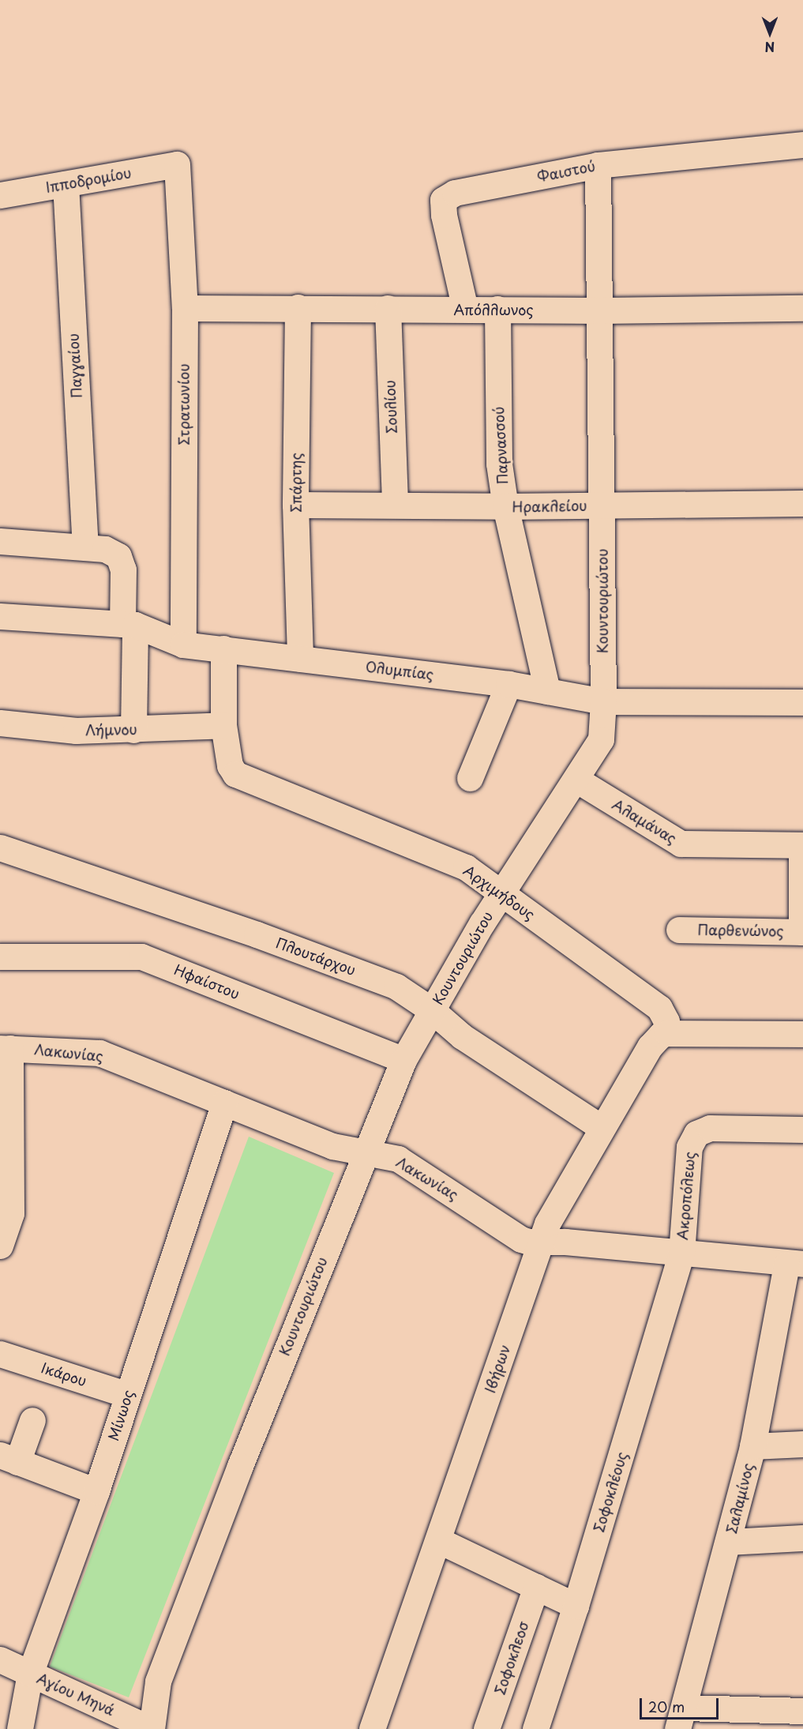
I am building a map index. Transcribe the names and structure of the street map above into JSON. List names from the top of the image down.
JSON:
{
  "streets": {
    "street": [
      "Φαιστού",
      "Ιπποδρομίου",
      "Απόλλωνος",
      "Παγγαίου",
      "Στρατωνίου",
      "Σουλίου",
      "Παρνασσού",
      "Σπάρτης",
      "Ηρακλείου",
      "Κουντουριώτου",
      "Ολυμπίας",
      "Λήμνου",
      "Αλαμάνας",
      "Αρχιμήδους",
      "Παρθενώνος",
      "Πλουτάρχου",
      "Ηφαίστου",
      "Λακωνίας",
      "Ακροπόλεως",
      "Ιβήρων",
      "Ικάρου",
      "Μίνωος",
      "Σοφοκλέους",
      "Σαλαμίνος",
      "Σοφοκλεοσ",
      "Αγίου Μηνά"
    ]
  },
  "crossings": [
    ["Φαιστού", "Απόλλωνος"],
    ["Φαιστού", "Κουντουριώτου"],
    ["Ιπποδρομίου", "Παγγαίου"],
    ["Ιπποδρομίου", "Στρατωνίου"],
    ["Απόλλωνος", "Στρατωνίου"],
    ["Απόλλωνος", "Σουλίου"],
    ["Απόλλωνος", "Παρνασσού"],
    ["Απόλλωνος", "Σπάρτης"],
    ["Απόλλωνος", "Κουντουριώτου"],
    ["Στρατωνίου", "Ολυμπίας"],
    ["Σουλίου", "Ηρακλείου"],
    ["Παρνασσού", "Ηρακλείου"],
    ["Παρνασσού", "Ολυμπίας"],
    ["Σπάρτης", "Ηρακλείου"],
    ["Σπάρτης", "Ολυμπίας"],
    ["Ηρακλείου", "Κουντουριώτου"],
    ["Κουντουριώτου", "Ολυμπίας"],
    ["Κουντουριώτου", "Αλαμάνας"],
    ["Κουντουριώτου", "Αρχιμήδους"],
    ["Κουντουριώτου", "Πλουτάρχου"],
    ["Κουντουριώτου", "Ηφαίστου"],
    ["Κουντουριώτου", "Λακωνίας"],
    ["Κουντουριώτου", "Αγίου Μηνά"],
    ["Ολυμπίας", "Αρχιμήδους"],
    ["Λήμνου", "Αρχιμήδους"],
    ["Αρχιμήδους", "Ιβήρων"],
    ["Πλουτάρχου", "Ιβήρων"],
    ["Λακωνίας", "Ακροπόλεως"],
    ["Λακωνίας", "Ιβήρων"],
    ["Λακωνίας", "Μίνωος"],
    ["Λακωνίας", "Σοφοκλέους"],
    ["Λακωνίας", "Σαλαμίνος"],
    ["Ακροπόλεως", "Σοφοκλέους"],
    ["Ικάρου", "Μίνωος"],
    ["Μίνωος", "Αγίου Μηνά"]
  ],
  "scale_bar": "20 m",
  "north": "bottom"
}
